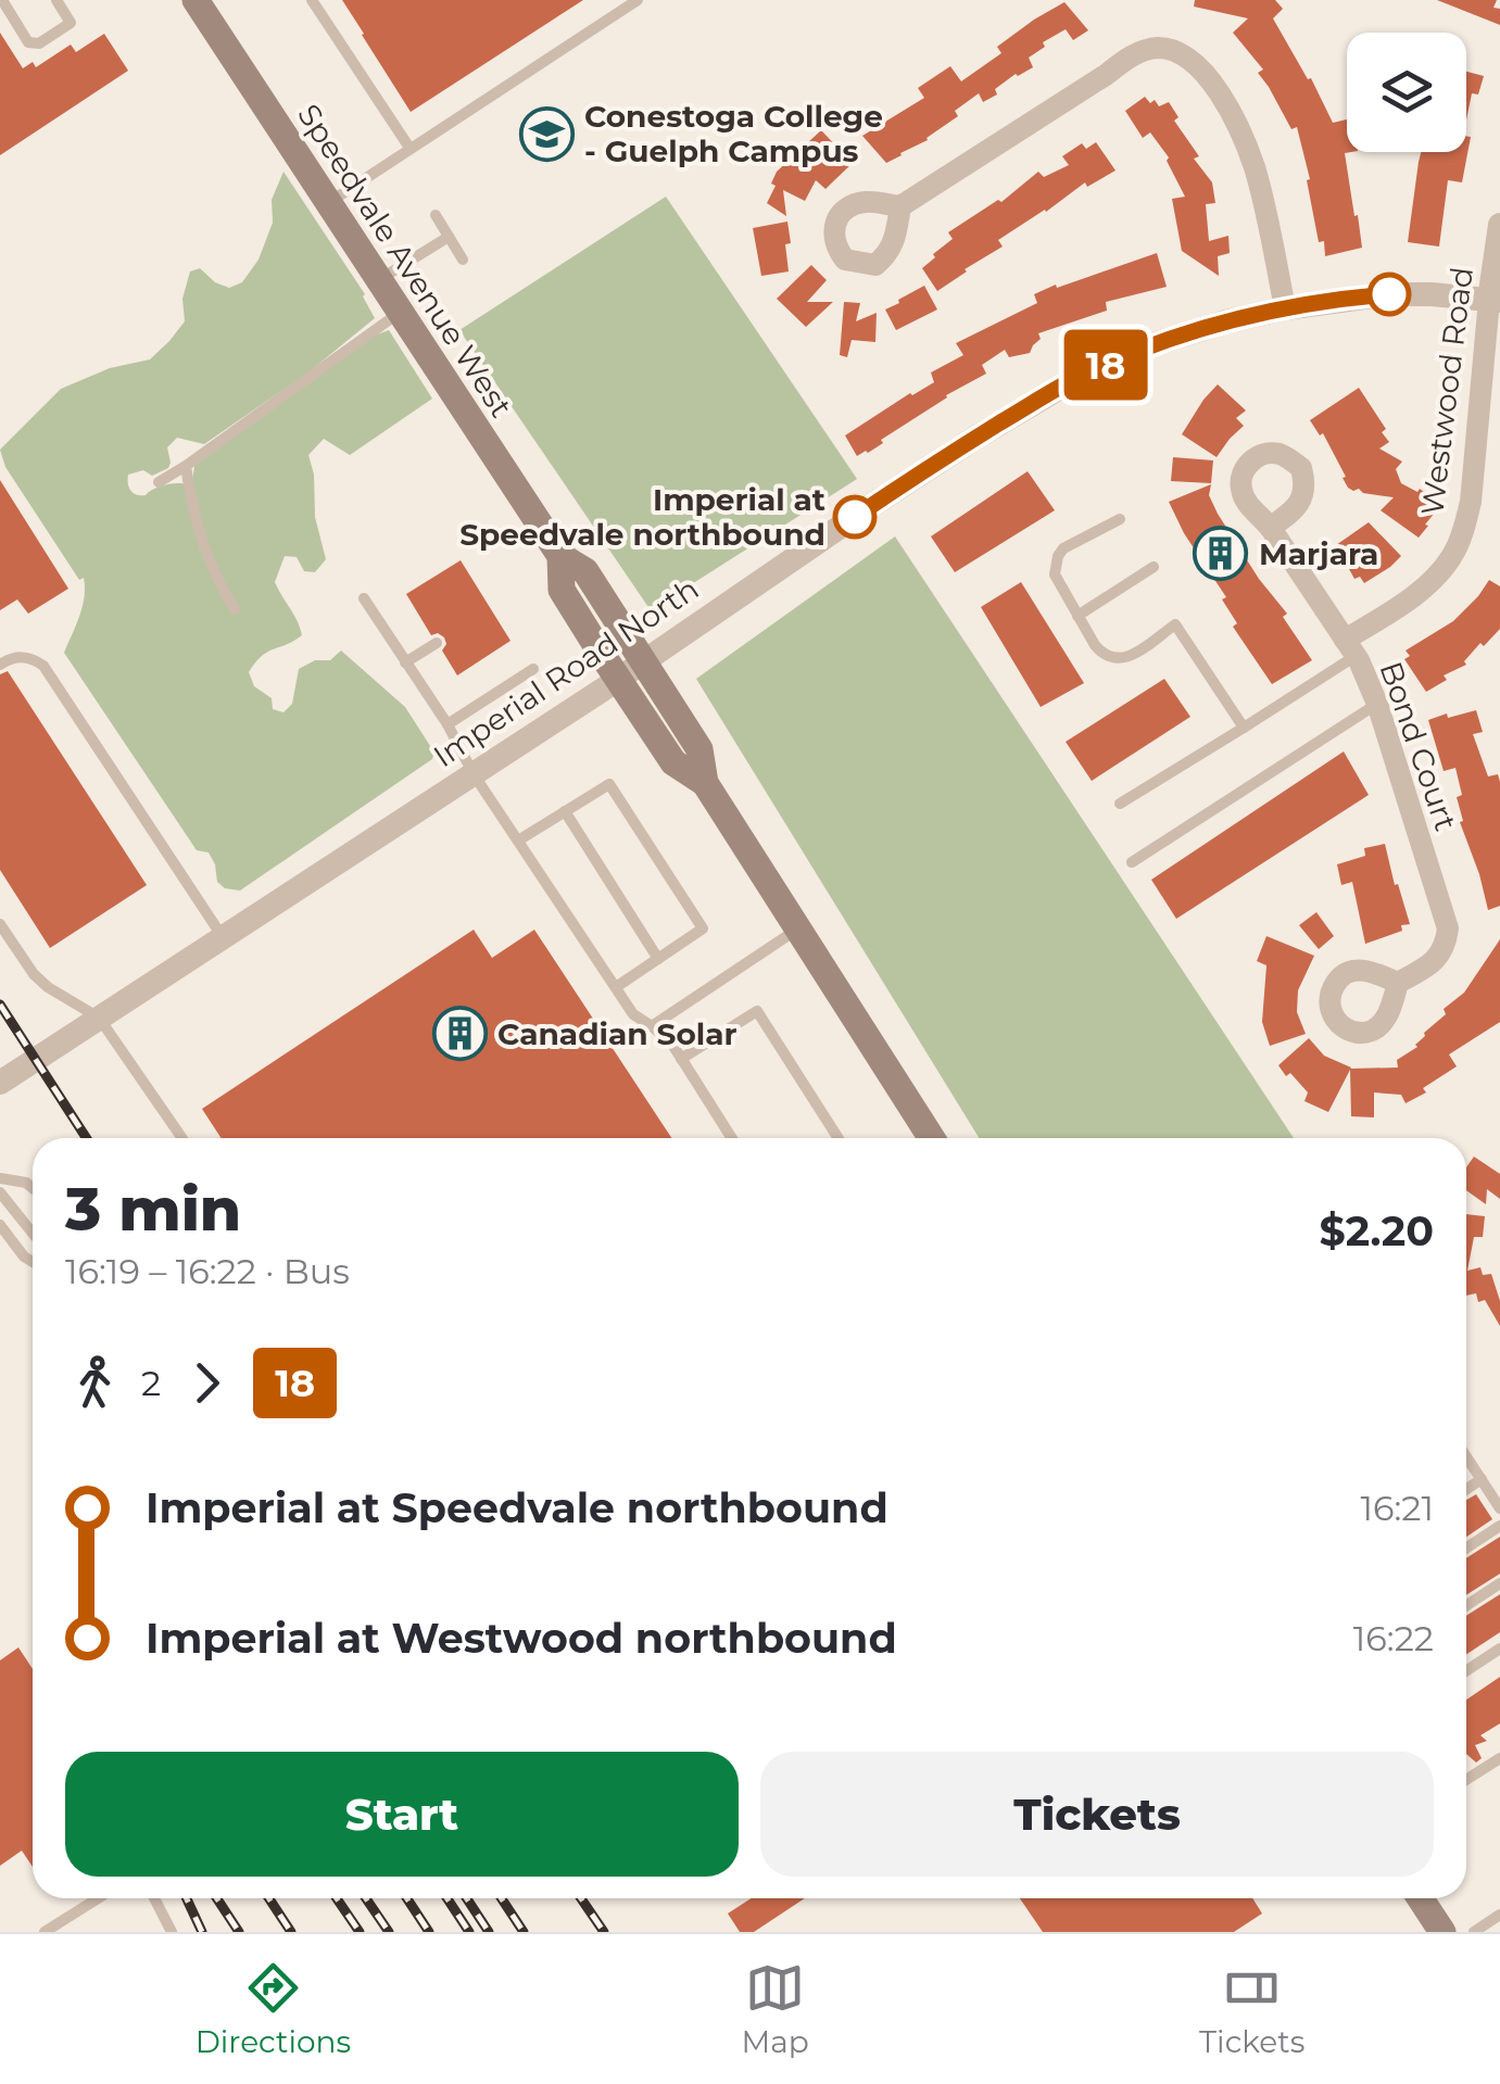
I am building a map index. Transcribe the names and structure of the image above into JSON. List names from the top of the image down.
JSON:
{
  "streets": {
    "main road": ["Speedvale Avenue West"],
    "street": ["Westwood Road", "Imperial Road North", "Bond Court"]
  },
  "crossings": [
    ["Speedvale Avenue West", "Imperial Road North"],
    ["Westwood Road", "Imperial Road North"],
    ["Westwood Road", "Bond Court"]
  ],
  "places": {
    "school or university": ["Conestoga College - Guelph Campus"],
    "other": ["Imperial at Speedvale northbound"],
    "building": ["Marjara", "Canadian Solar"]
  },
  "lines": ["bus line 18"],
  "page": {
    "on_map": "18",
    "heading": ["3 min", "16:19 – 16:22 · Bus", "$2.20"],
    "legs": ["2", "18"],
    "list": [
      {
        "name": "Imperial at Speedvale northbound",
        "value": "16:21"
      },
      {
        "name": "Imperial at Westwood northbound",
        "value": "16:22"
      }
    ],
    "buttons": ["Start", "Tickets"],
    "tabs": ["Directions", "Map", "Tickets"]
  }
}
